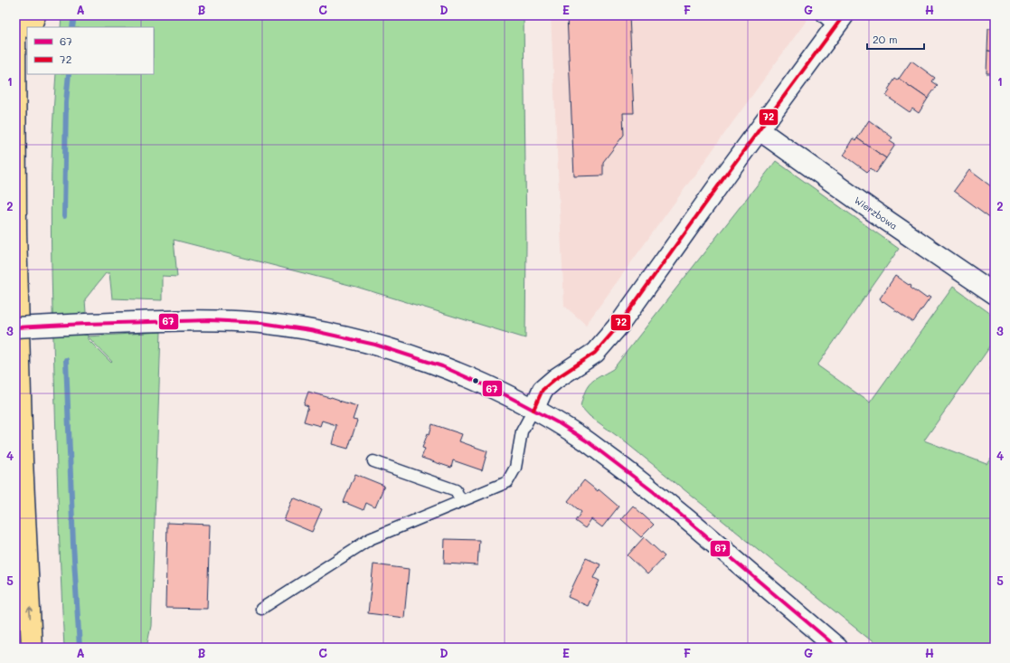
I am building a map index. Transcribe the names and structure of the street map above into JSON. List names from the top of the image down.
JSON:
{
  "streets": {
    "main road": ["Wierzbowa"]
  },
  "lines": ["transit line 72", "transit line 67"],
  "legend": ["67", "72"],
  "scale_bar": "20 m",
  "grid": {
    "columns": [
      "A",
      "B",
      "C",
      "D",
      "E",
      "F",
      "G",
      "H"
    ],
    "rows": [
      "1",
      "2",
      "3",
      "4",
      "5"
    ]
  }
}
